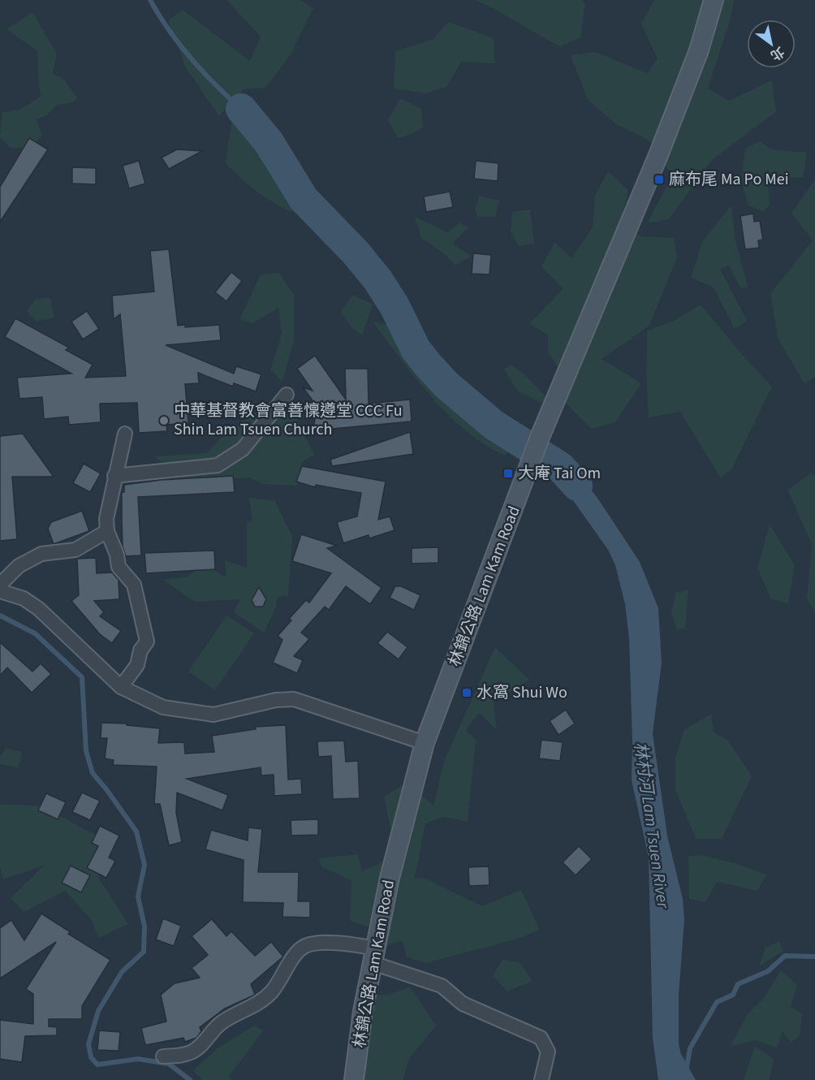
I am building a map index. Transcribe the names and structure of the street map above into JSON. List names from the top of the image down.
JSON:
{
  "streets": {
    "main road": ["林錦公路 Lam Kam Road"]
  },
  "water": ["林村河 Lam Tsuen River"],
  "places": {
    "transit": ["麻布尾 Ma Po Mei", "大庵 Tai Om", "水窩 Shui Wo"],
    "other": ["中華基督教會富善懍遵堂 CCC Fu Shin Lam Tsuen Church"]
  },
  "north": "bottom right"
}
